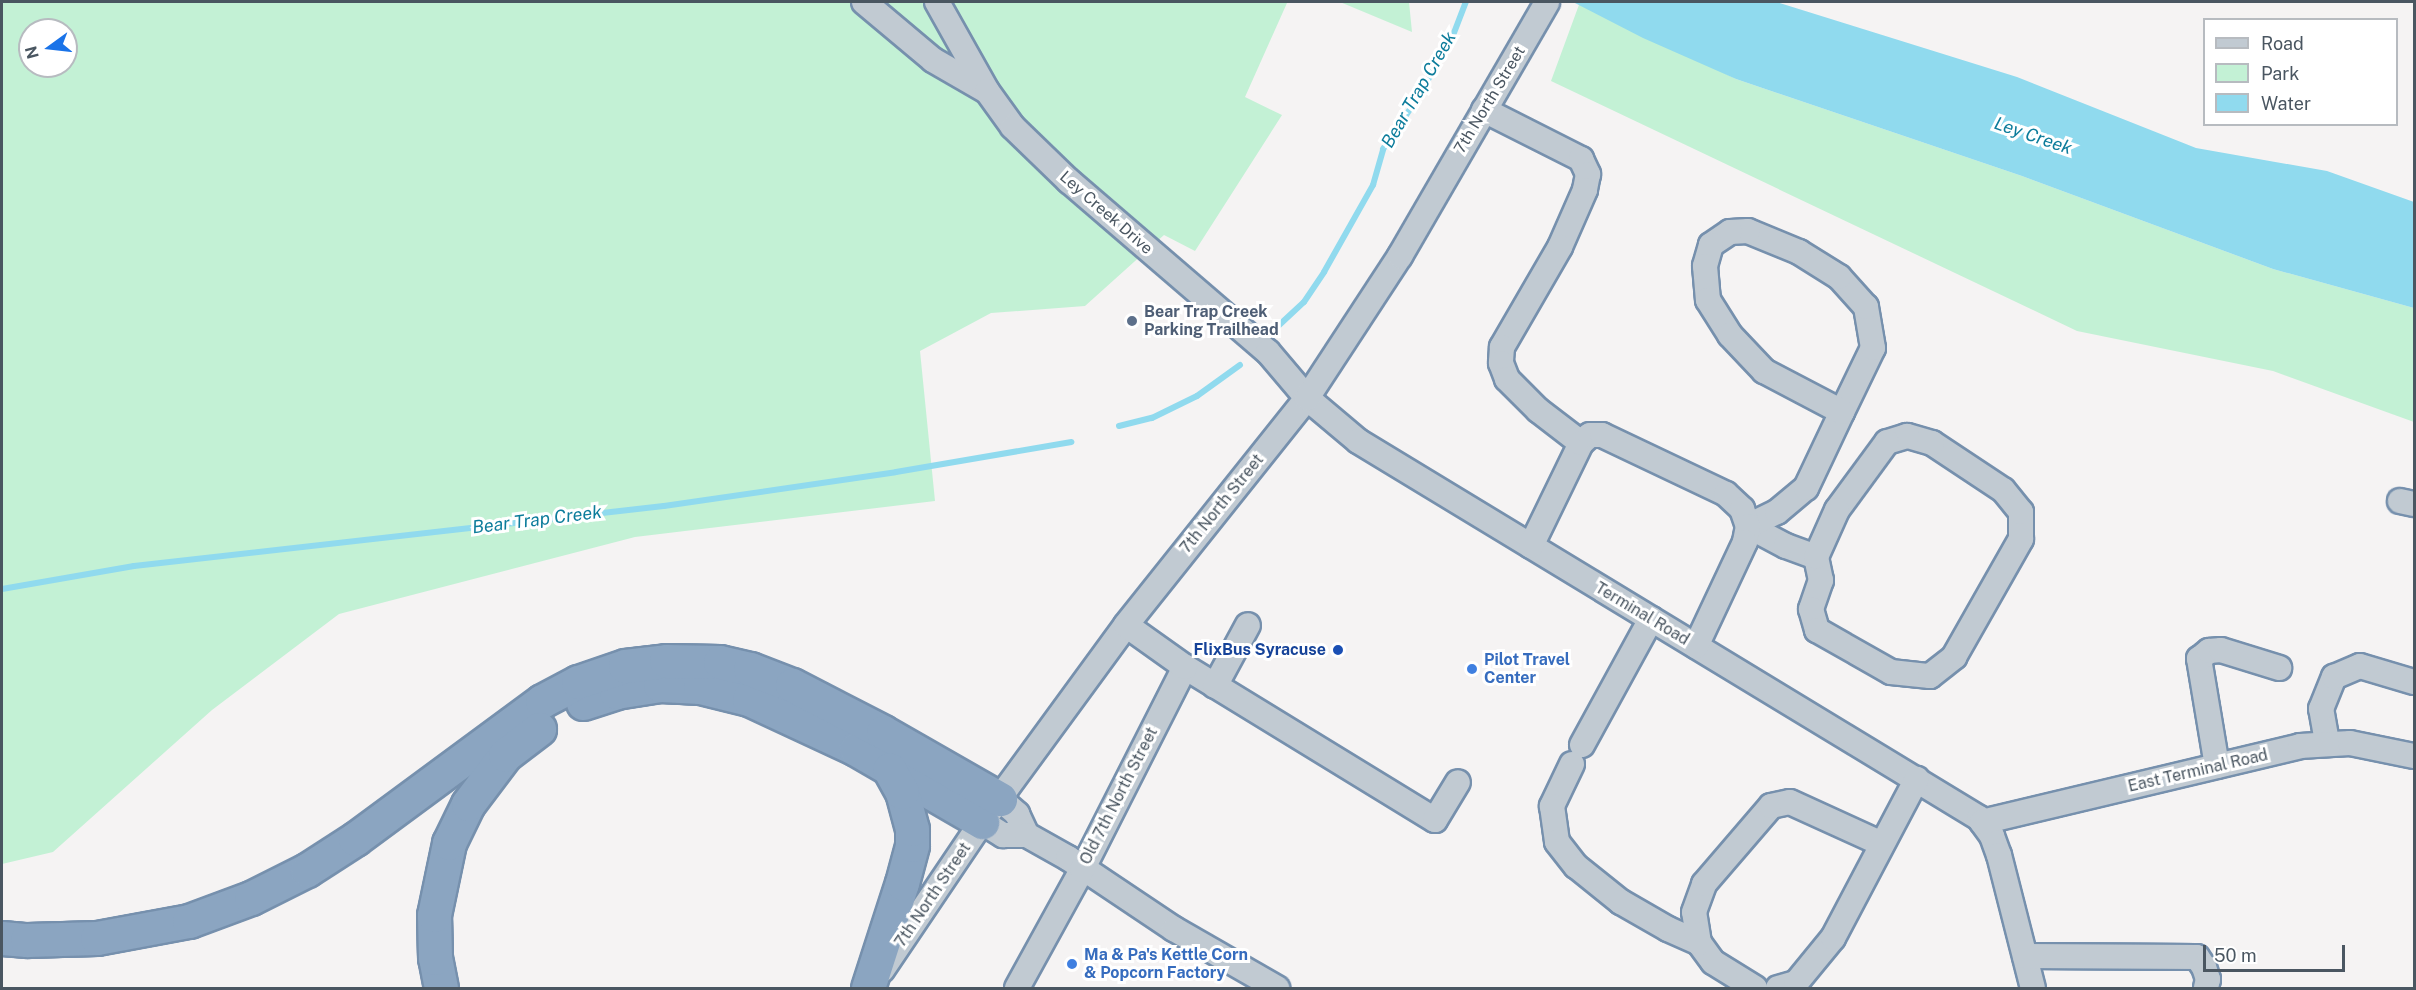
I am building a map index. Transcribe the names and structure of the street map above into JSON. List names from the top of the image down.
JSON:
{
  "streets": {
    "street": [
      "7th North Street",
      "Ley Creek Drive",
      "Terminal Road",
      "East Terminal Road",
      "Old 7th North Street"
    ]
  },
  "crossings": [
    ["7th North Street", "Ley Creek Drive"],
    ["7th North Street", "Terminal Road"],
    ["Ley Creek Drive", "Terminal Road"],
    ["Terminal Road", "East Terminal Road"]
  ],
  "water": ["Bear Trap Creek", "Ley Creek"],
  "places": [
    "Bear Trap Creek Parking Trailhead",
    "FlixBus Syracuse",
    "Pilot Travel Center",
    "Ma & Pa's Kettle Corn & Popcorn Factory"
  ],
  "legend": ["Road", "Park", "Water"],
  "scale_bar": "50 m",
  "north": "left"
}
